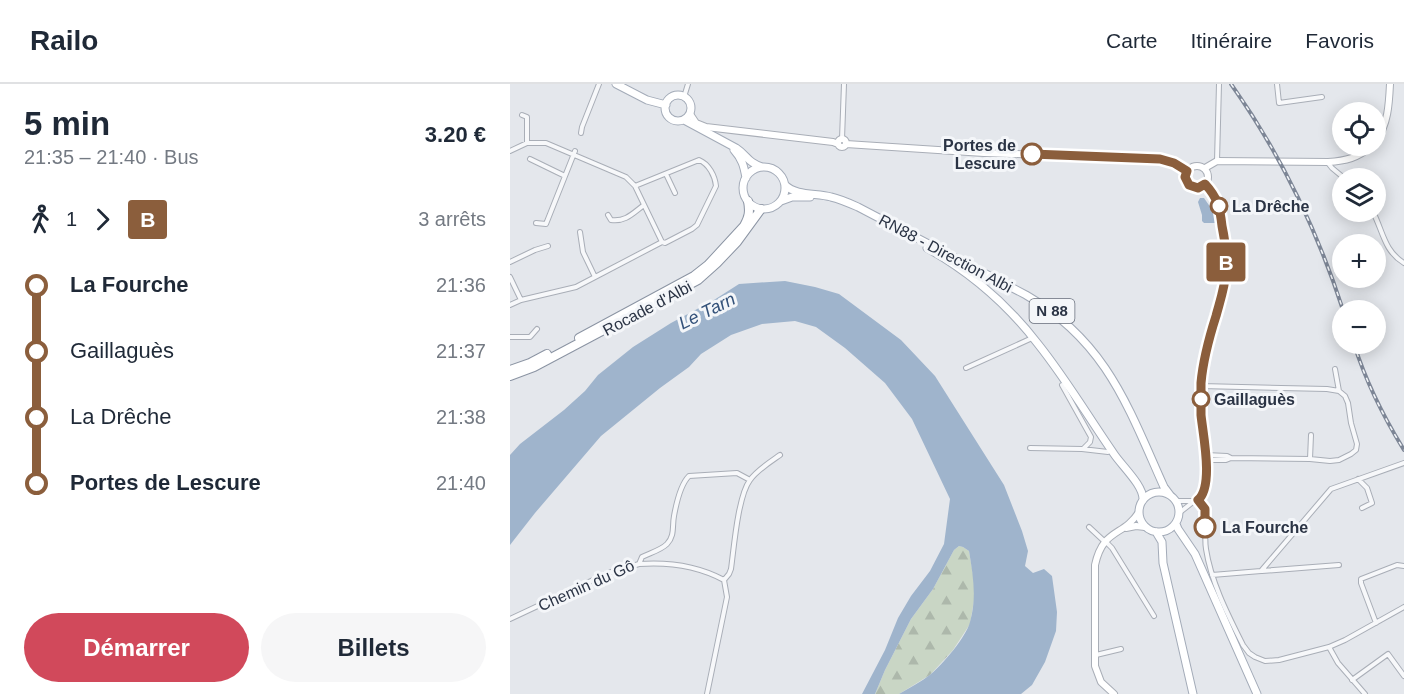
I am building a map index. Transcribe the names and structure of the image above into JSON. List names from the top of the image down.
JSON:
{
  "streets": {
    "highway": ["Rocade d'Albi"],
    "main road": ["RN88 - Direction Albi", "N 88"],
    "street": ["Chemin du Gô"]
  },
  "crossings": [
    ["RN88 - Direction Albi", "Rocade d'Albi"],
    ["RN88 - Direction Albi", "N 88"],
    ["Rocade d'Albi", "N 88"]
  ],
  "water": ["Le Tarn"],
  "places": [
    "Portes de Lescure",
    "La Drêche",
    "Gaillaguès",
    "La Fourche"
  ],
  "lines": ["bus line B"],
  "page": {
    "header": "Railo",
    "nav": ["Carte", "Itinéraire", "Favoris"],
    "heading": ["5 min", "21:35 – 21:40 · Bus", "3.20 €"],
    "on_map": "B",
    "map_buttons": ["+", "−"],
    "legs": ["1", "B", "3 arrêts"],
    "list": [
      {
        "name": "La Fourche",
        "value": "21:36"
      },
      {
        "name": "Gaillaguès",
        "value": "21:37"
      },
      {
        "name": "La Drêche",
        "value": "21:38"
      },
      {
        "name": "Portes de Lescure",
        "value": "21:40"
      }
    ],
    "buttons": ["Démarrer", "Billets"]
  }
}
